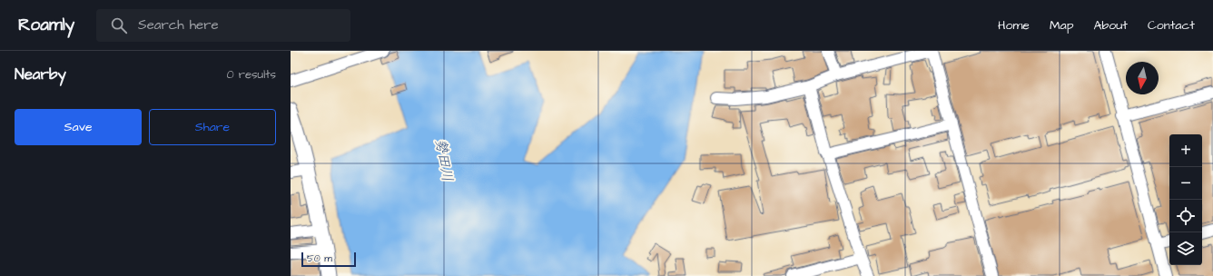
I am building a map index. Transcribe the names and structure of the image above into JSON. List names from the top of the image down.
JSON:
{
  "water": ["勢田川"],
  "scale_bar": "50 m",
  "north": "bottom",
  "page": {
    "header": "Roamly",
    "search": "Search here",
    "nav": [
      "Home",
      "Map",
      "About",
      "Contact"
    ],
    "heading": ["Nearby", "0 results"],
    "buttons": ["Save", "Share"],
    "map_buttons": ["+", "−"],
    "scale": "50 m"
  }
}
